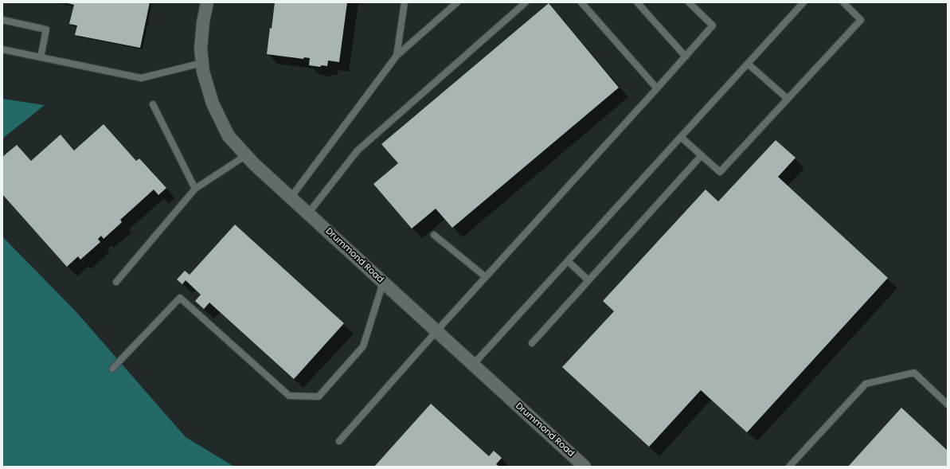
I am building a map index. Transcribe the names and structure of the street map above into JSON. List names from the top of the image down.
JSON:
{
  "streets": {
    "street": ["Drummond Road"]
  }
}
